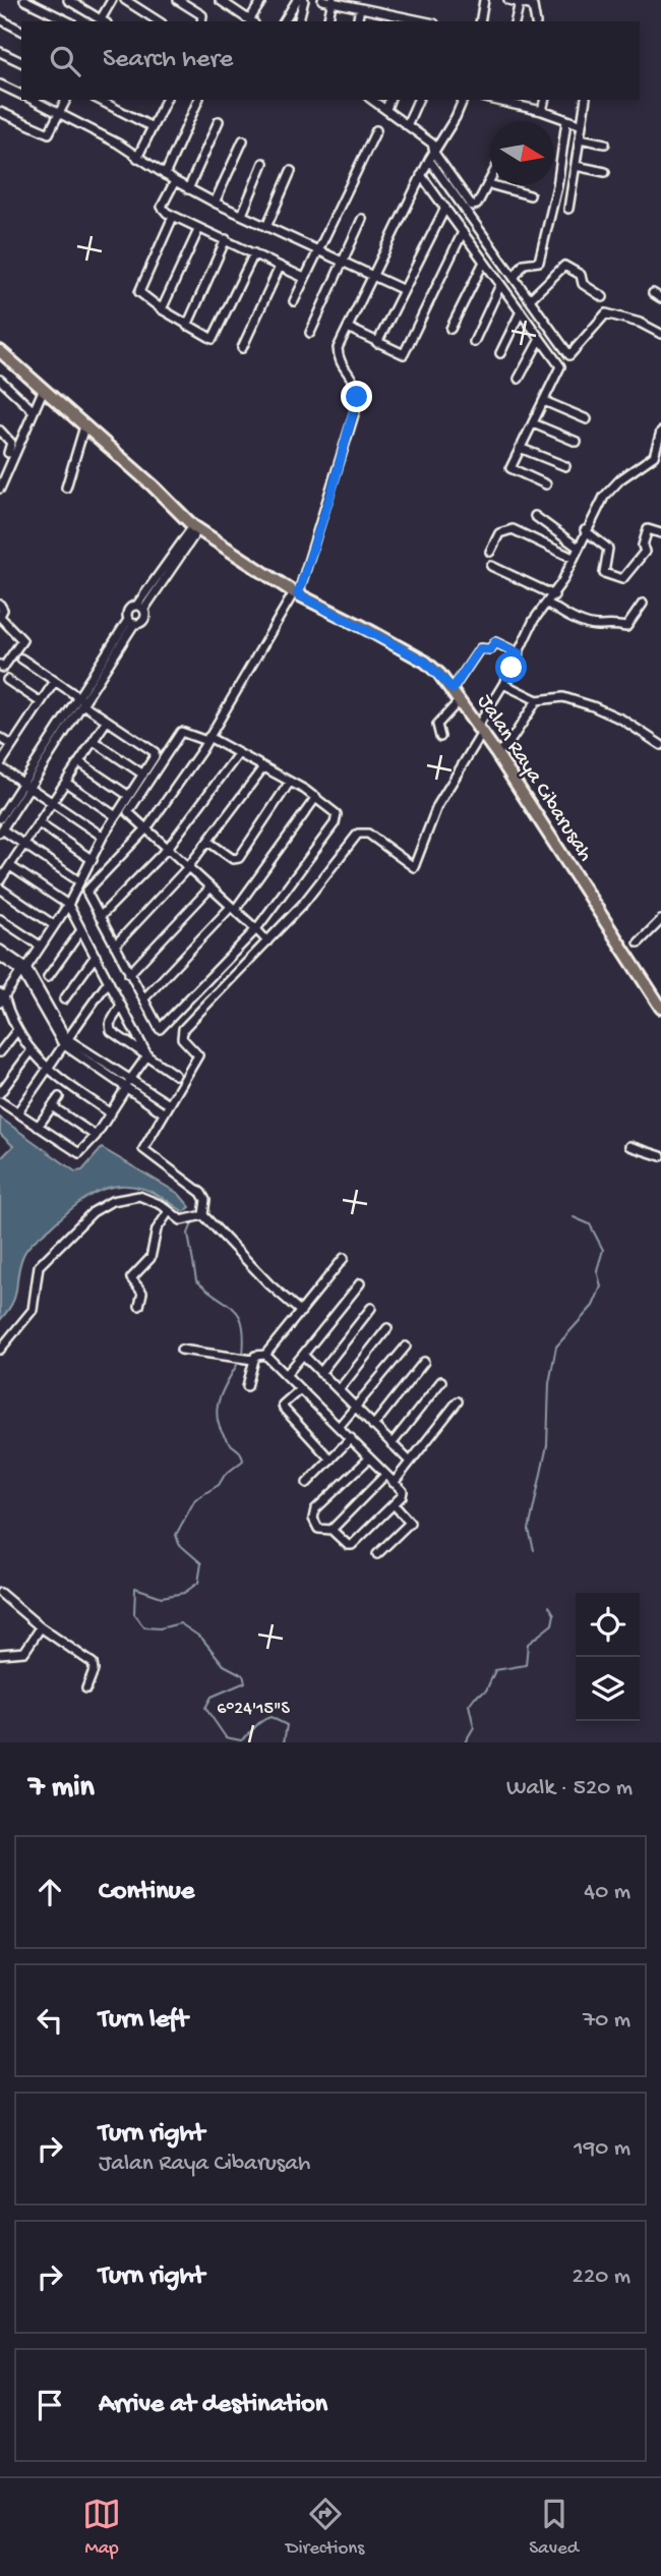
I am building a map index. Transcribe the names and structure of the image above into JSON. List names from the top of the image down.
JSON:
{
  "streets": {
    "main road": ["Jalan Raya Cibarusah"]
  },
  "north": "right",
  "page": {
    "search": "Search here",
    "heading": ["7 min", "Walk · 520 m"],
    "list": [
      ["Continue", "40 m"],
      ["Turn left", "70 m"],
      ["Turn right", "Jalan Raya Cibarusah", "190 m"],
      ["Turn right", "220 m"],
      "Arrive at destination"
    ],
    "nav": ["Map", "Directions", "Saved"]
  },
  "coordinates": ["6°24'15\"S"]
}
